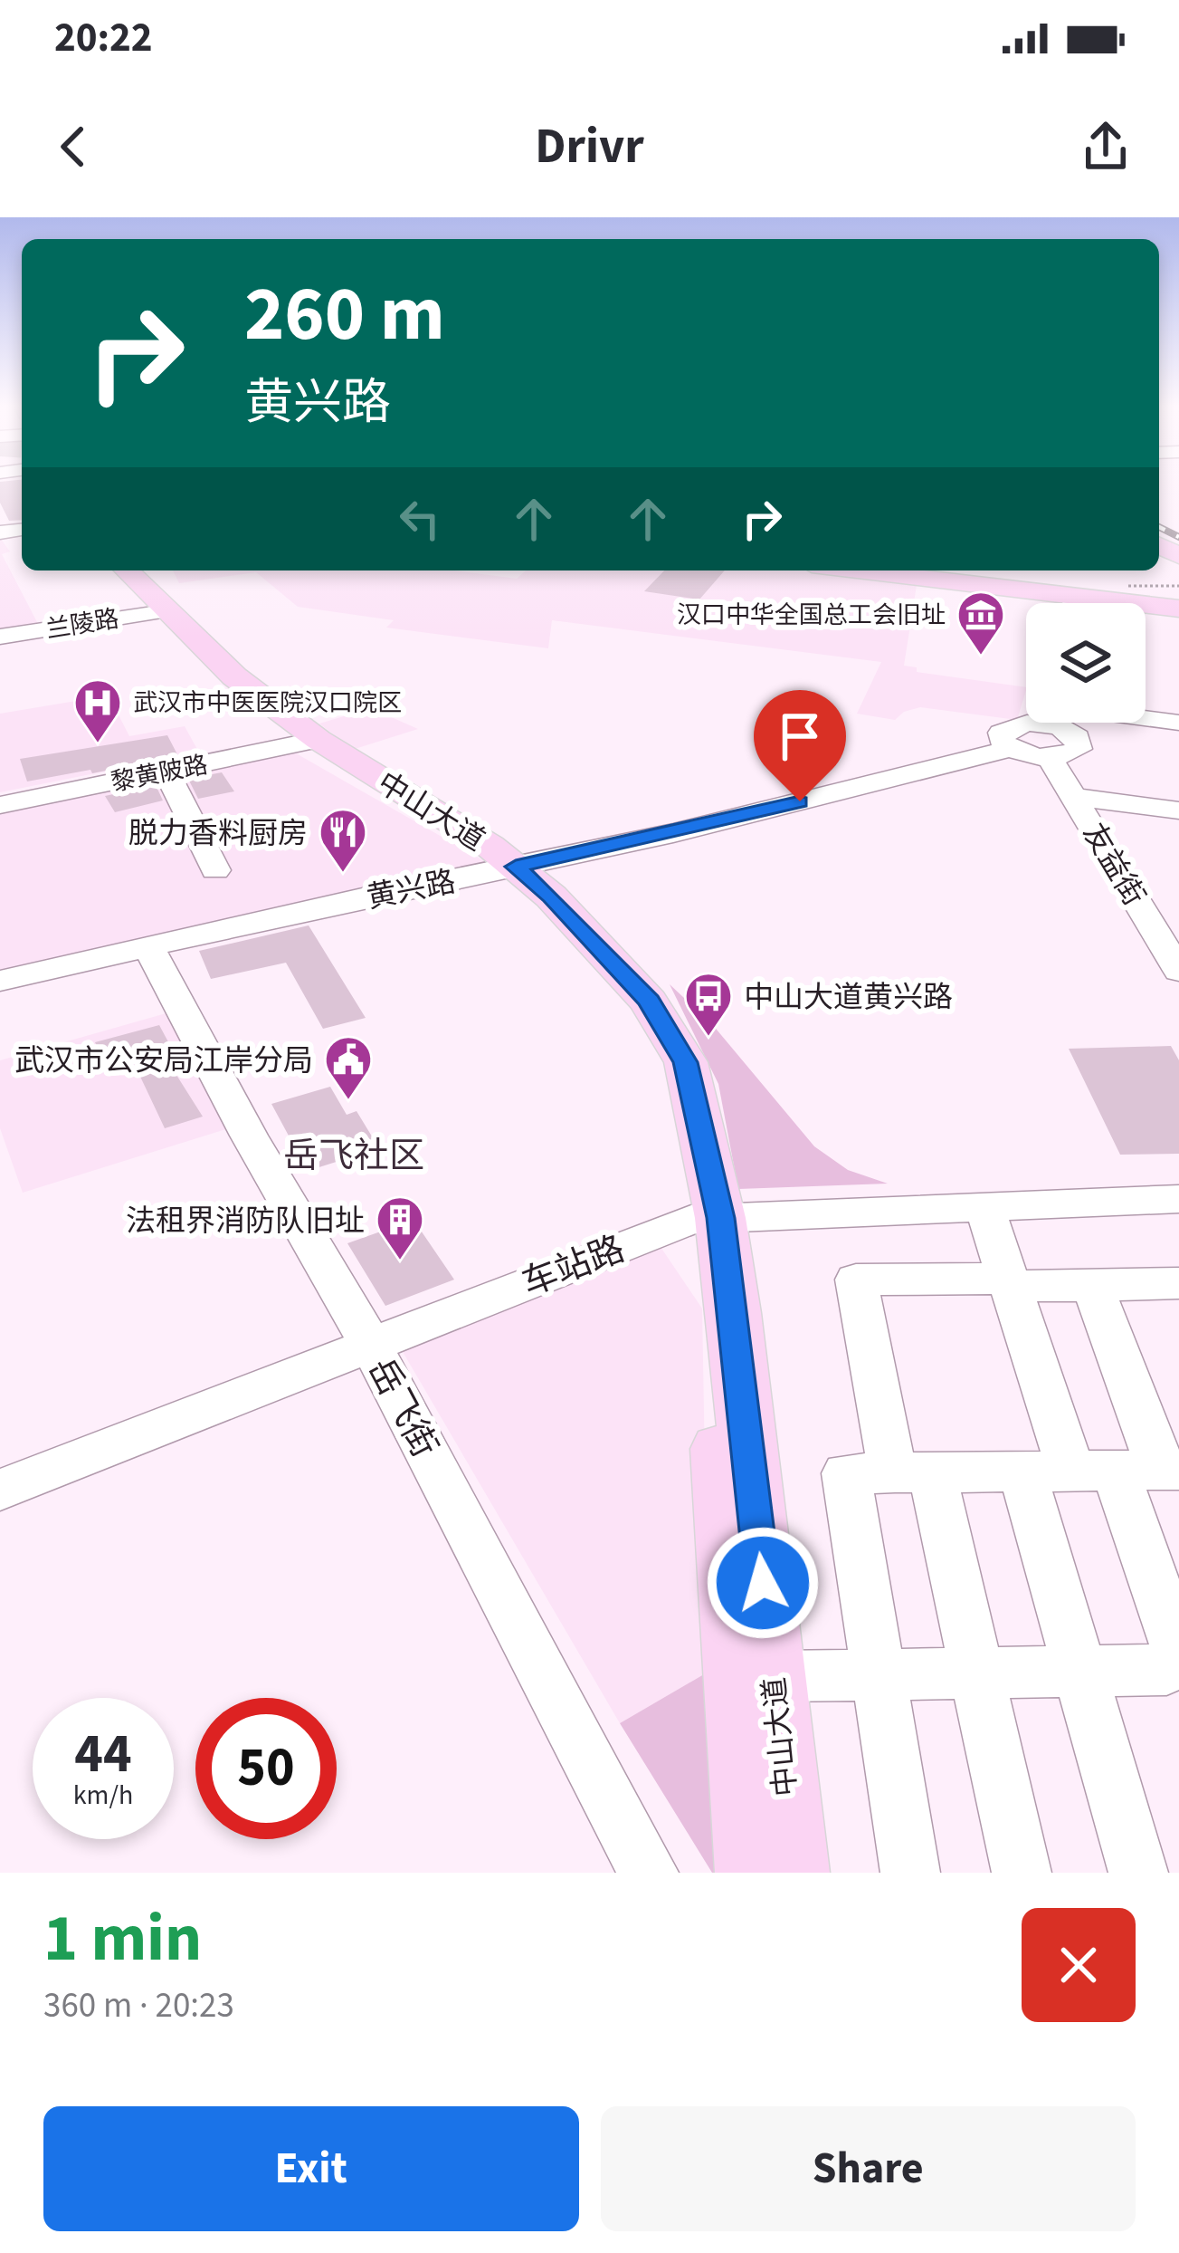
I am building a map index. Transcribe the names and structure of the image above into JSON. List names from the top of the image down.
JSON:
{
  "streets": {
    "main road": ["中山大道"],
    "street": [
      "兰陵路",
      "黎黄陂路",
      "友益街",
      "黄兴路",
      "车站路",
      "岳飞街"
    ]
  },
  "crossings": [
    ["兰陵路", "中山大道"],
    ["黎黄陂路", "中山大道"],
    ["中山大道", "黄兴路"],
    ["中山大道", "车站路"],
    ["黄兴路", "岳飞街"],
    ["车站路", "岳飞街"]
  ],
  "districts": ["岳飞社区"],
  "places": {
    "museum": ["汉口中华全国总工会旧址"],
    "hospital": ["武汉市中医医院汉口院区"],
    "restaurant": ["脱力香料厨房"],
    "bus stop": ["中山大道黄兴路"],
    "public building": ["武汉市公安局江岸分局"],
    "building": ["法租界消防队旧址"]
  },
  "page": {
    "status": "20:22",
    "header": "Drivr",
    "turn": ["260 m", "黄兴路"],
    "speed": "44 km/h",
    "limit": "50",
    "heading": ["1 min", "360 m · 20:23"],
    "buttons": ["Exit", "Share"]
  }
}
